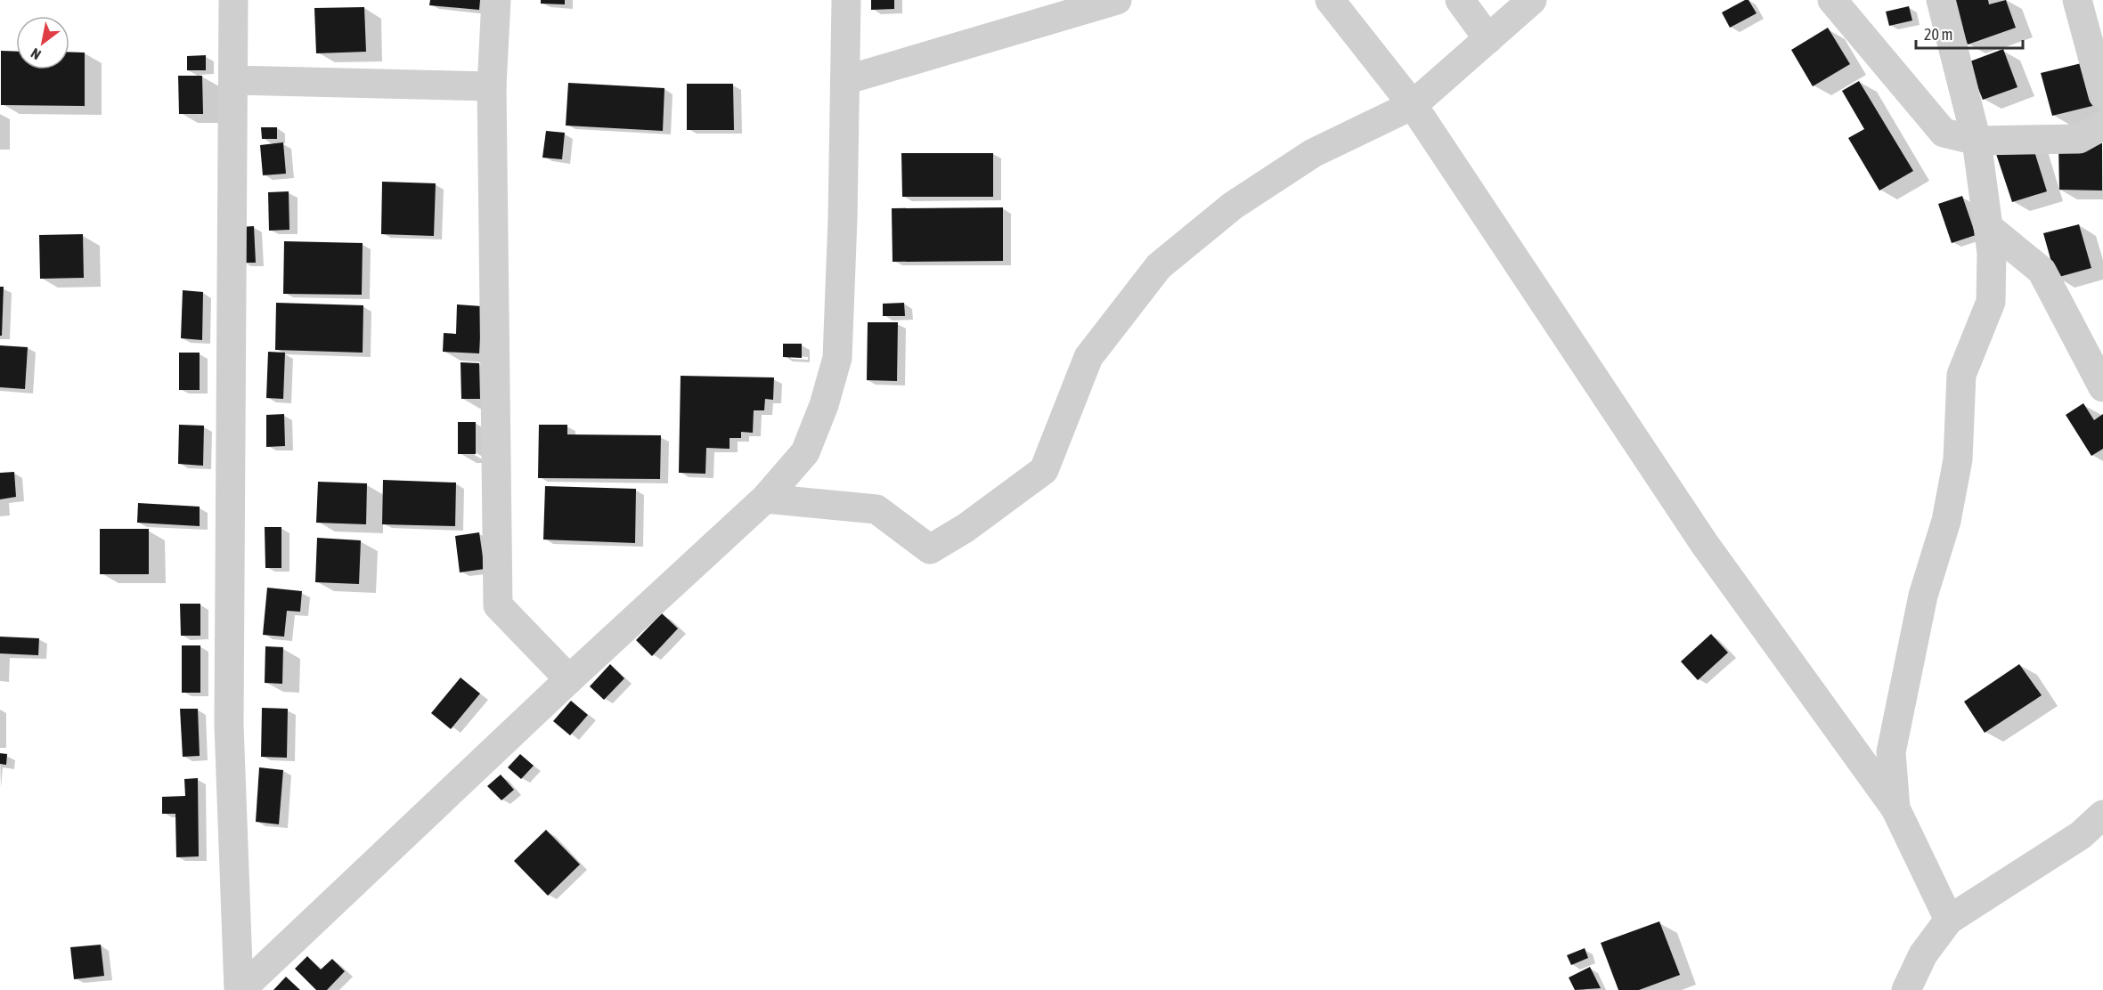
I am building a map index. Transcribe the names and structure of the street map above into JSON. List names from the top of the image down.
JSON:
{
  "scale_bar": "20 m",
  "north": "bottom left"
}
